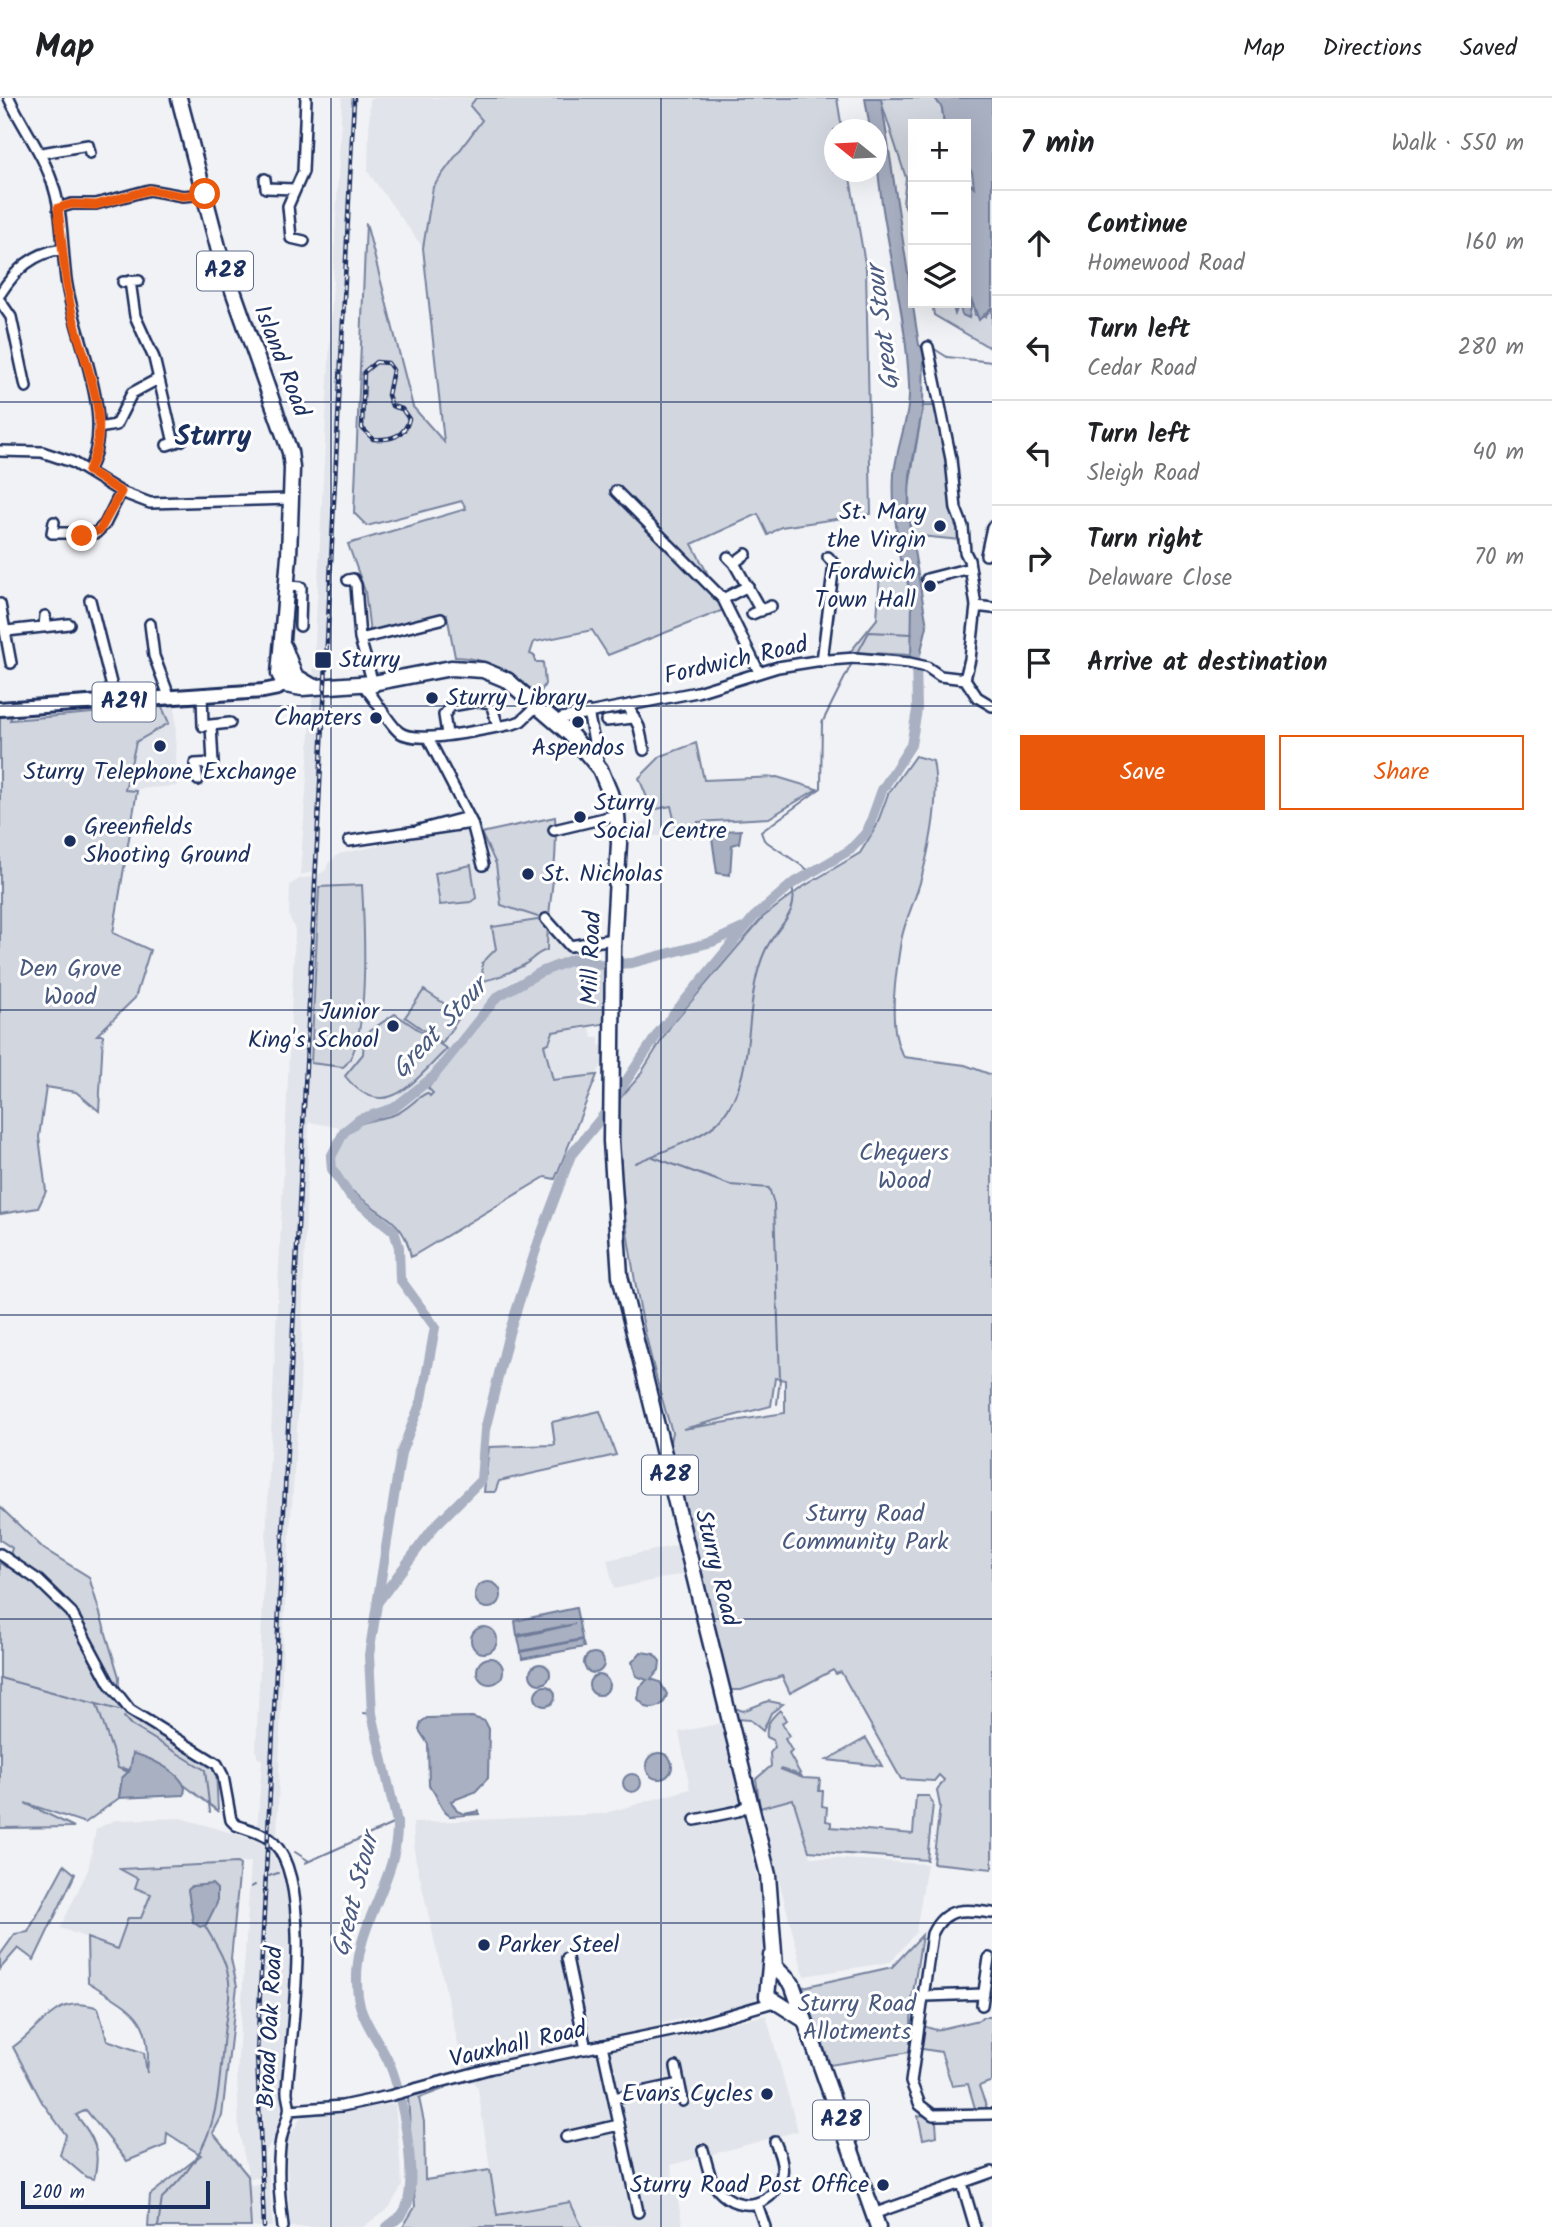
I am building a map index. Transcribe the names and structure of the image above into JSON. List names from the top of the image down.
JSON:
{
  "streets": {
    "highway": [
      "A28",
      "Island Road",
      "Mill Road",
      "Sturry Road"
    ],
    "main road": ["A291"],
    "street": ["Fordwich Road", "Broad Oak Road", "Vauxhall Road"]
  },
  "crossings": [
    ["A28", "Island Road"],
    ["A28", "Fordwich Road"],
    ["A28", "A291"],
    ["A28", "Mill Road"],
    ["Island Road", "A291"],
    ["Mill Road", "Sturry Road"],
    ["Sturry Road", "Vauxhall Road"],
    ["Broad Oak Road", "Vauxhall Road"]
  ],
  "districts": ["Sturry"],
  "water": ["Great Stour"],
  "parks": [
    "Den Grove Wood",
    "Chequers Wood",
    "Sturry Road Community Park",
    "Sturry Road Allotments"
  ],
  "places": {
    "other": [
      "St. Mary the Virgin",
      "Fordwich Town Hall",
      "Sturry Library",
      "Chapters",
      "Aspendos",
      "Sturry Telephone Exchange",
      "Sturry Social Centre",
      "Greenfields Shooting Ground",
      "St. Nicholas",
      "Junior King's School",
      "Parker Steel",
      "Evans Cycles",
      "Sturry Road Post Office"
    ],
    "transit": ["Sturry"]
  },
  "scale_bar": "200 m",
  "north": "left",
  "page": {
    "header": "Map",
    "nav": ["Map", "Directions", "Saved"],
    "heading": ["7 min", "Walk · 550 m"],
    "map_buttons": ["+", "−"],
    "list": [
      ["Continue", "Homewood Road", "160 m"],
      ["Turn left", "Cedar Road", "280 m"],
      ["Turn left", "Sleigh Road", "40 m"],
      ["Turn right", "Delaware Close", "70 m"],
      "Arrive at destination"
    ],
    "buttons": ["Save", "Share"],
    "scale": "200 m"
  }
}
